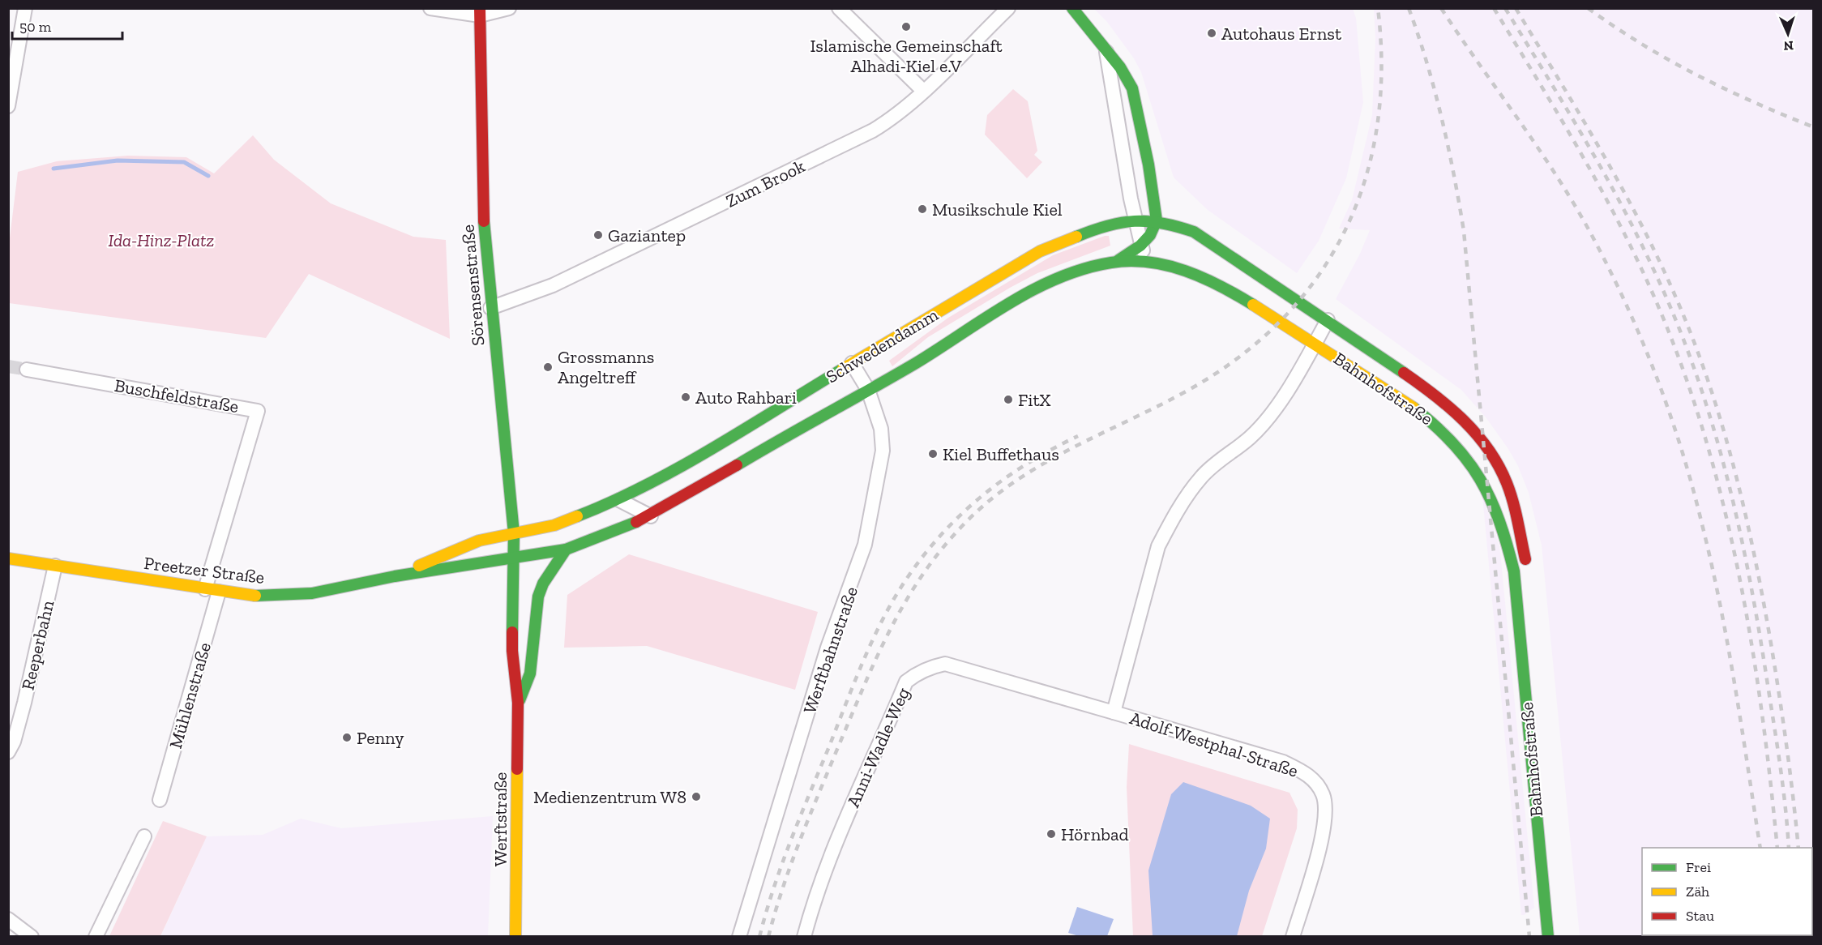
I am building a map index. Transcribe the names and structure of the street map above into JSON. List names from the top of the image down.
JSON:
{
  "streets": {
    "main road": [
      "Sörensenstraße",
      "Schwedendamm",
      "Bahnhofstraße",
      "Preetzer Straße",
      "Werftstraße"
    ],
    "street": [
      "Zum Brook",
      "Buschfeldstraße",
      "Reeperbahn",
      "Werftbahnstraße",
      "Mühlenstraße",
      "Adolf-Westphal-Straße",
      "Anni-Wadle-Weg"
    ]
  },
  "crossings": [
    ["Zum Brook", "Sörensenstraße"],
    ["Sörensenstraße", "Schwedendamm"],
    ["Sörensenstraße", "Preetzer Straße"],
    ["Sörensenstraße", "Werftstraße"],
    ["Schwedendamm", "Bahnhofstraße"],
    ["Schwedendamm", "Preetzer Straße"],
    ["Schwedendamm", "Werftbahnstraße"],
    ["Schwedendamm", "Werftstraße"],
    ["Bahnhofstraße", "Adolf-Westphal-Straße"],
    ["Buschfeldstraße", "Preetzer Straße"],
    ["Preetzer Straße", "Reeperbahn"],
    ["Preetzer Straße", "Mühlenstraße"],
    ["Preetzer Straße", "Werftstraße"],
    ["Adolf-Westphal-Straße", "Anni-Wadle-Weg"]
  ],
  "parks": ["Ida-Hinz-Platz"],
  "places": [
    "Islamische Gemeinschaft Alhadi-Kiel e.V",
    "Autohaus Ernst",
    "Musikschule Kiel",
    "Gaziantep",
    "Grossmanns Angeltreff",
    "Auto Rahbari",
    "FitX",
    "Kiel Buffethaus",
    "Penny",
    "Medienzentrum W8",
    "Hörnbad"
  ],
  "legend": ["Frei", "Zäh", "Stau"],
  "scale_bar": "50 m",
  "north": "bottom"
}
